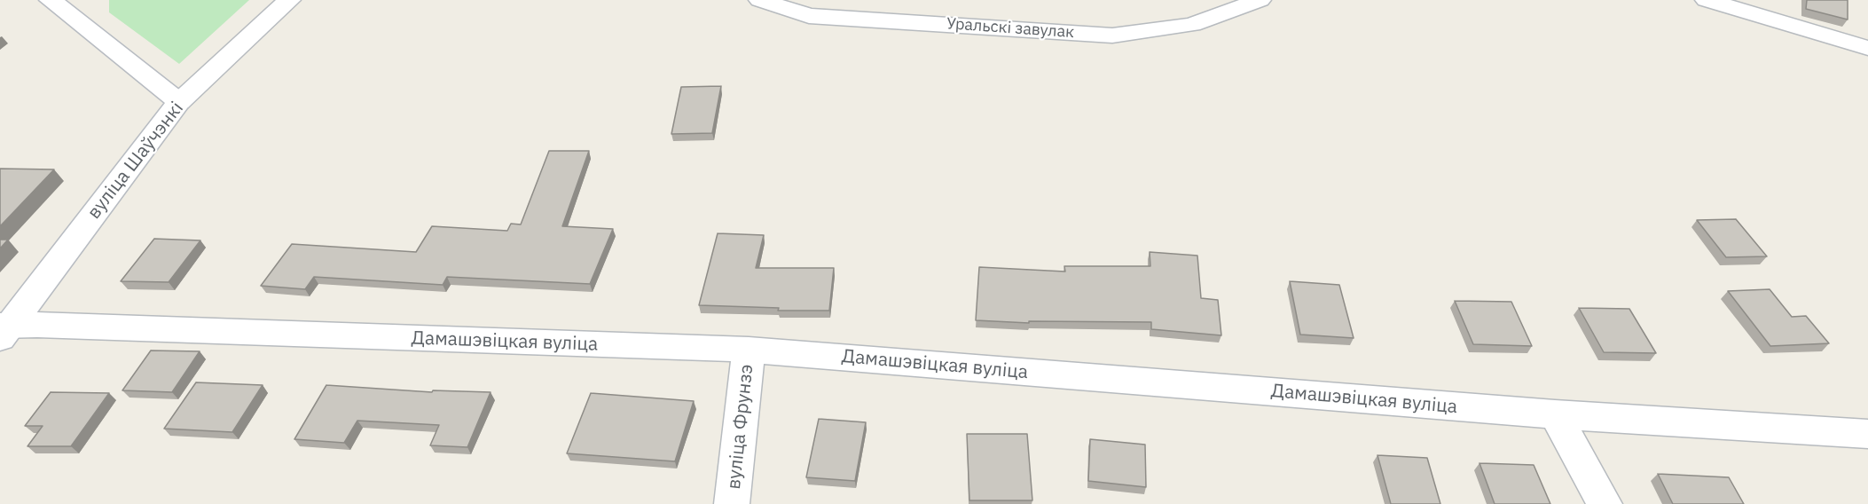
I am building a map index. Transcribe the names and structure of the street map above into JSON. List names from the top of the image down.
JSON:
{
  "streets": {
    "street": [
      "Уральскі завулак",
      "вуліца Шаўчэнкі",
      "Дамашэвіцкая вуліца",
      "вуліца Фрунзэ"
    ]
  },
  "crossings": [
    ["вуліца Шаўчэнкі", "Дамашэвіцкая вуліца"],
    ["Дамашэвіцкая вуліца", "вуліца Фрунзэ"]
  ]
}
